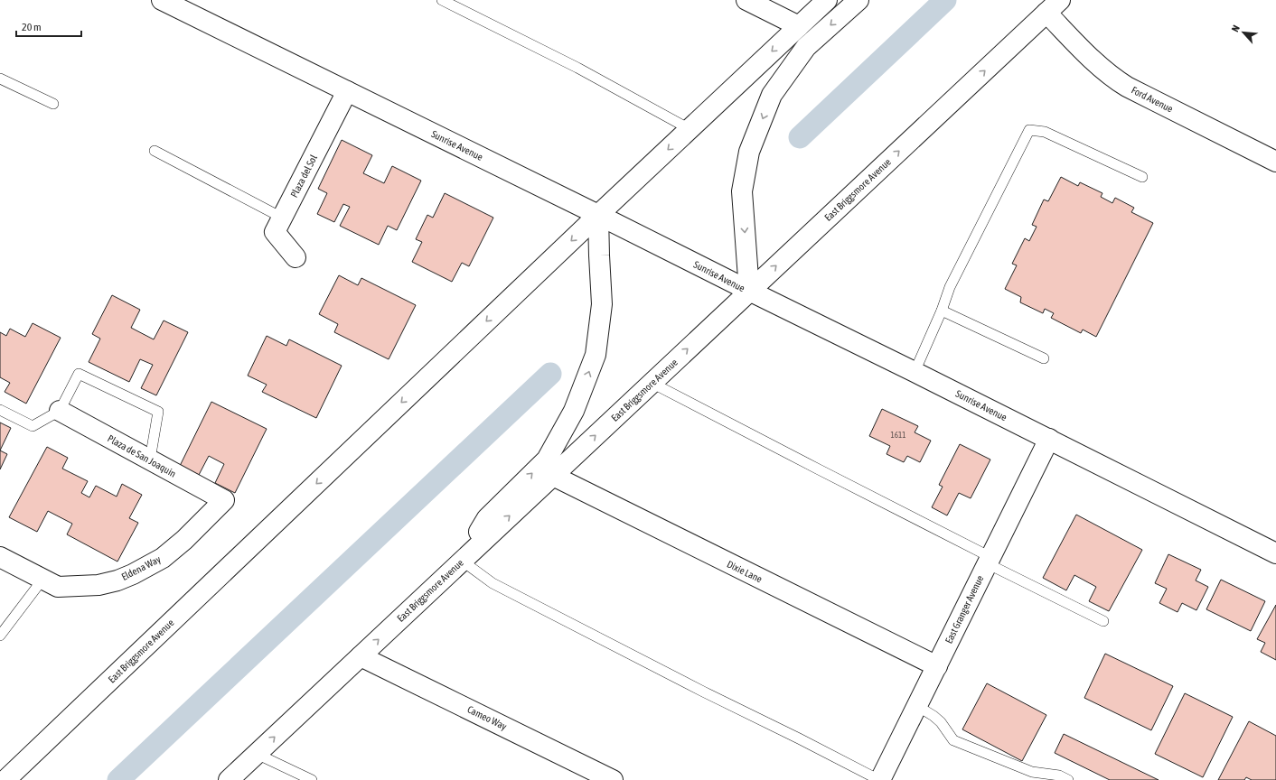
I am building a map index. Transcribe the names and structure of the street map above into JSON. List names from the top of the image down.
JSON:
{
  "streets": {
    "street": [
      "Ford Avenue",
      "Sunrise Avenue",
      "Plaza del Sol",
      "East Briggsmore Avenue",
      "Plaza de San Joaquin",
      "Eldena Way",
      "Dixie Lane",
      "East Granger Avenue",
      "Cameo Way"
    ]
  },
  "crossings": [
    ["Ford Avenue", "East Briggsmore Avenue"],
    ["Sunrise Avenue", "Plaza del Sol"],
    ["Sunrise Avenue", "East Briggsmore Avenue"],
    ["Sunrise Avenue", "East Granger Avenue"],
    ["East Briggsmore Avenue", "Dixie Lane"],
    ["East Briggsmore Avenue", "Cameo Way"],
    ["Plaza de San Joaquin", "Eldena Way"],
    ["Dixie Lane", "East Granger Avenue"]
  ],
  "house_numbers": ["1611"],
  "scale_bar": "20 m",
  "north": "top left"
}
